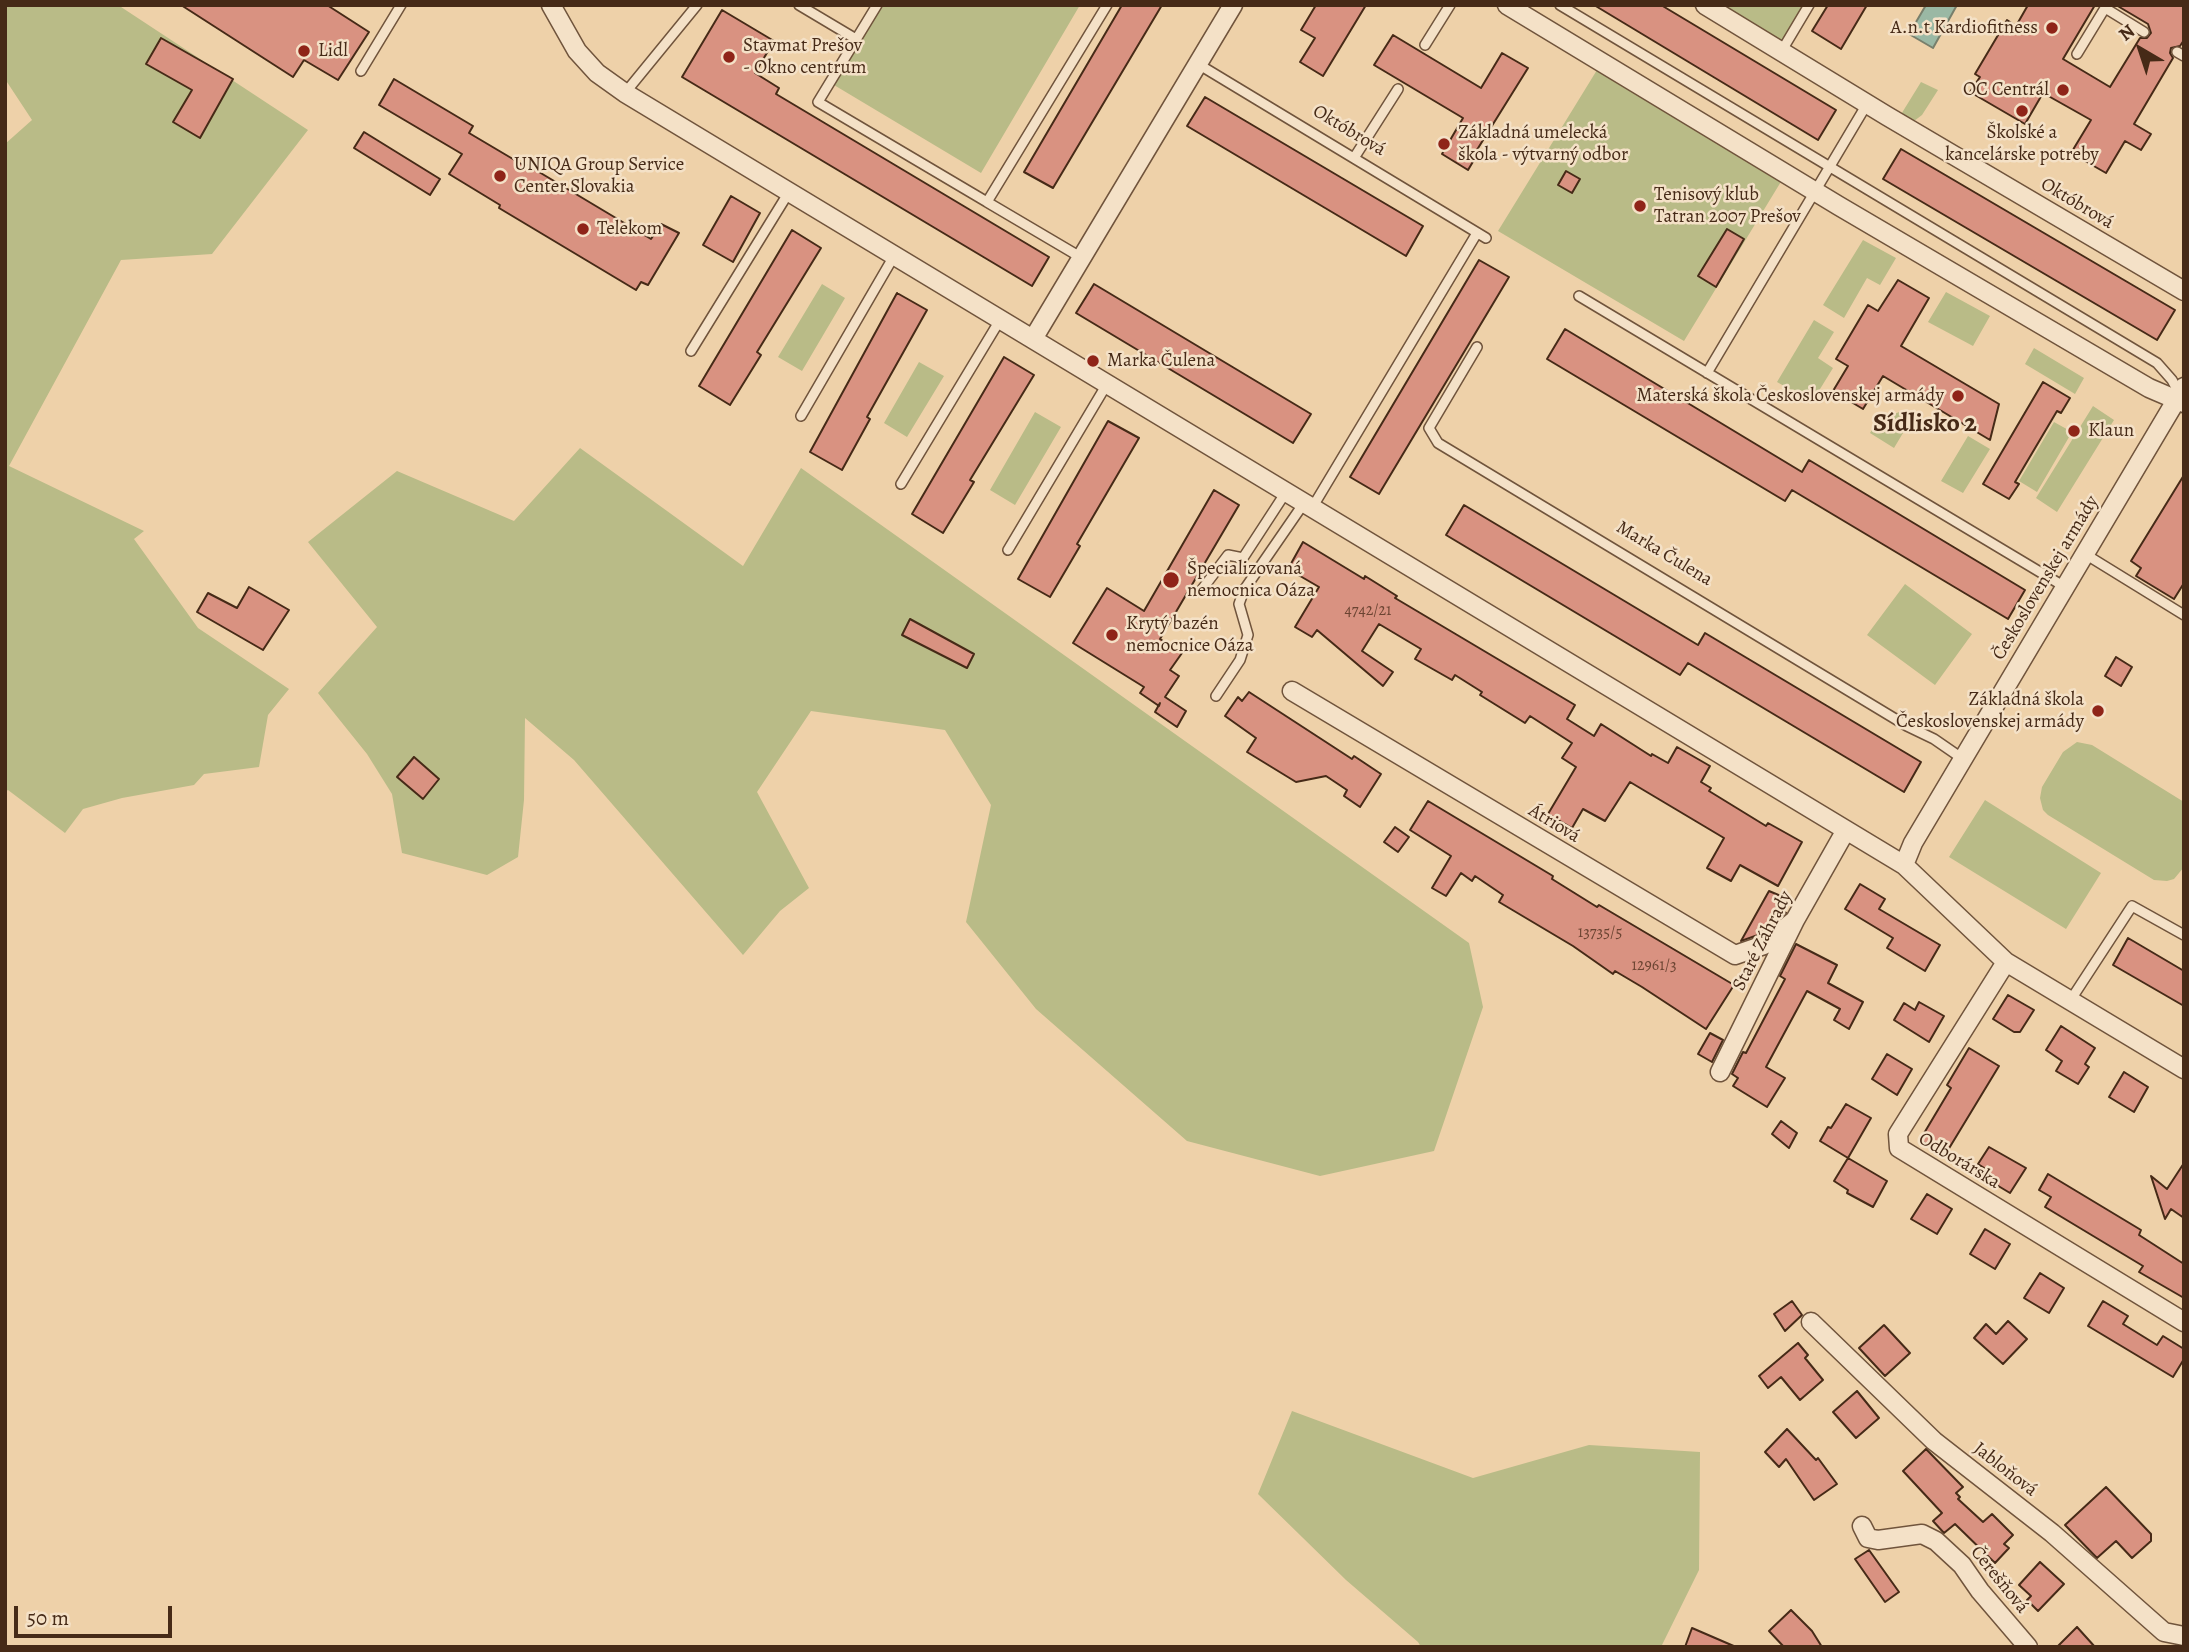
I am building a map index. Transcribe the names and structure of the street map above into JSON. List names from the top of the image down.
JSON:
{
  "streets": {
    "street": [
      "Októbrová",
      "Československej armády",
      "Átriová",
      "Staré Záhrady",
      "Odborárska",
      "Jabloňová",
      "Čerešňová"
    ],
    "lane": ["Marka Čulena"]
  },
  "crossings": [
    ["Marka Čulena", "Československej armády"],
    ["Átriová", "Staré Záhrady"]
  ],
  "districts": ["Sídlisko 2"],
  "places": [
    "A.n.t Kardiofitness",
    "Lidl",
    "Stavmat Prešov - Okno centrum",
    "OC Centrál",
    "Školské a kancelárske potreby",
    "Základná umelecká škola - výtvarný odbor",
    "UNIQA Group Service Center Slovakia",
    "Tenisový klub Tatran 2007 Prešov",
    "Telekom",
    "Marka Čulena",
    "Materská škola Československej armády",
    "Klaun",
    "Špecializovaná nemocnica Oáza",
    "Krytý bazén nemocnice Oáza",
    "Základná škola Československej armády"
  ],
  "house_numbers": ["4742/21", "13735/5", "12961/3"],
  "scale_bar": "50 m",
  "north": "top left"
}
